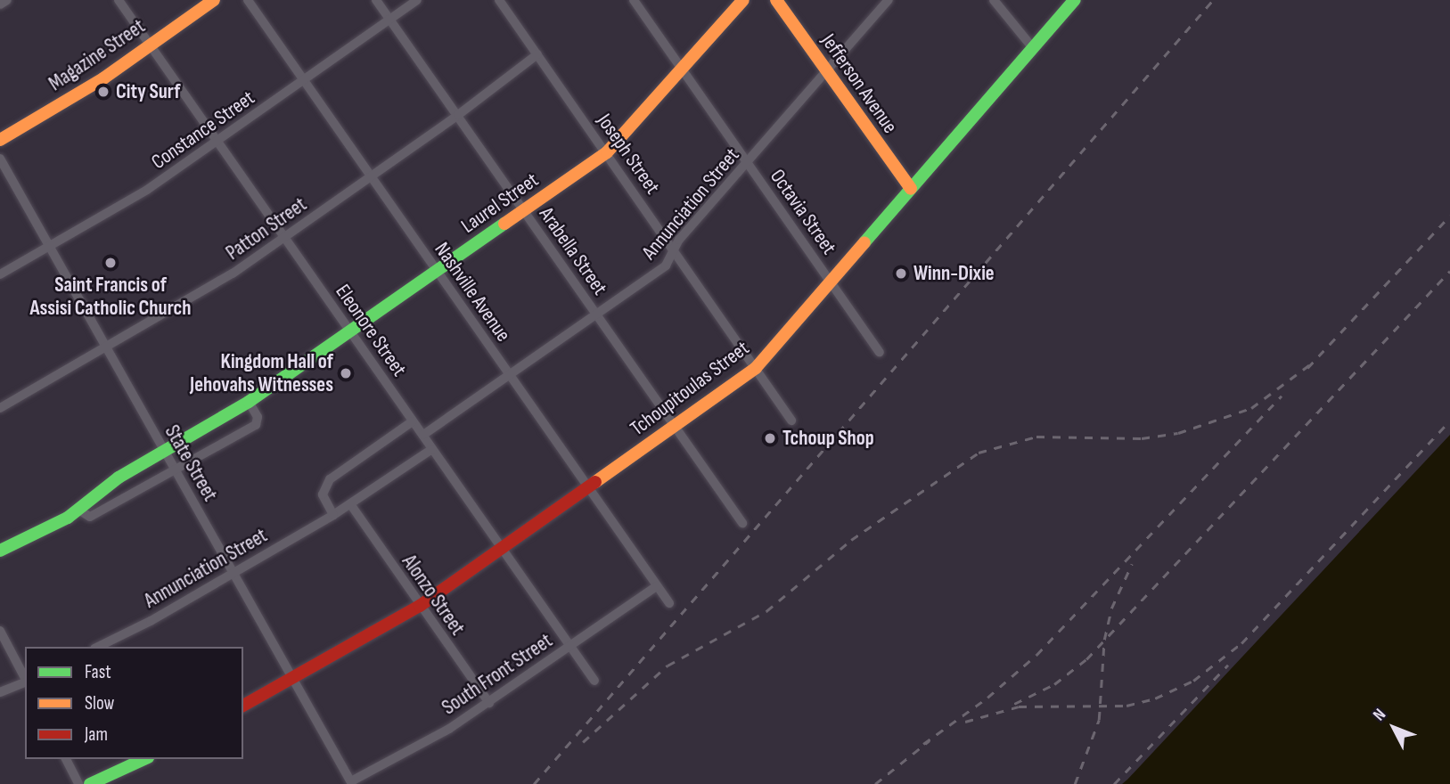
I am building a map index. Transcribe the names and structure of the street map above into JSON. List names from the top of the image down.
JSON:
{
  "streets": {
    "street": [
      "Magazine Street",
      "Jefferson Avenue",
      "Constance Street",
      "Joseph Street",
      "Laurel Street",
      "Annunciation Street",
      "Octavia Street",
      "Patton Street",
      "Arabella Street",
      "Nashville Avenue",
      "Eleonore Street",
      "Tchoupitoulas Street",
      "State Street",
      "Alonzo Street",
      "South Front Street"
    ]
  },
  "crossings": [
    ["Magazine Street", "Eleonore Street"],
    ["Jefferson Avenue", "Annunciation Street"],
    ["Jefferson Avenue", "Tchoupitoulas Street"],
    ["Constance Street", "Arabella Street"],
    ["Constance Street", "Nashville Avenue"],
    ["Constance Street", "Eleonore Street"],
    ["Constance Street", "State Street"],
    ["Joseph Street", "Laurel Street"],
    ["Joseph Street", "Annunciation Street"],
    ["Joseph Street", "Patton Street"],
    ["Joseph Street", "Tchoupitoulas Street"],
    ["Laurel Street", "Octavia Street"],
    ["Laurel Street", "Arabella Street"],
    ["Laurel Street", "Nashville Avenue"],
    ["Laurel Street", "Eleonore Street"],
    ["Laurel Street", "State Street"],
    ["Annunciation Street", "Octavia Street"],
    ["Annunciation Street", "Arabella Street"],
    ["Annunciation Street", "Nashville Avenue"],
    ["Annunciation Street", "Eleonore Street"],
    ["Annunciation Street", "State Street"],
    ["Annunciation Street", "Alonzo Street"],
    ["Octavia Street", "Tchoupitoulas Street"],
    ["Patton Street", "Arabella Street"],
    ["Patton Street", "Nashville Avenue"],
    ["Patton Street", "Eleonore Street"],
    ["Patton Street", "State Street"],
    ["Arabella Street", "Tchoupitoulas Street"],
    ["Nashville Avenue", "Tchoupitoulas Street"],
    ["Nashville Avenue", "South Front Street"],
    ["Eleonore Street", "Tchoupitoulas Street"],
    ["Eleonore Street", "South Front Street"],
    ["Tchoupitoulas Street", "State Street"],
    ["Tchoupitoulas Street", "Alonzo Street"],
    ["State Street", "South Front Street"],
    ["Alonzo Street", "South Front Street"]
  ],
  "places": [
    "City Surf",
    "Saint Francis of Assisi Catholic Church",
    "Winn-Dixie",
    "Kingdom Hall of Jehovahs Witnesses",
    "Tchoup Shop"
  ],
  "legend": ["Fast", "Slow", "Jam"],
  "north": "top left"
}
